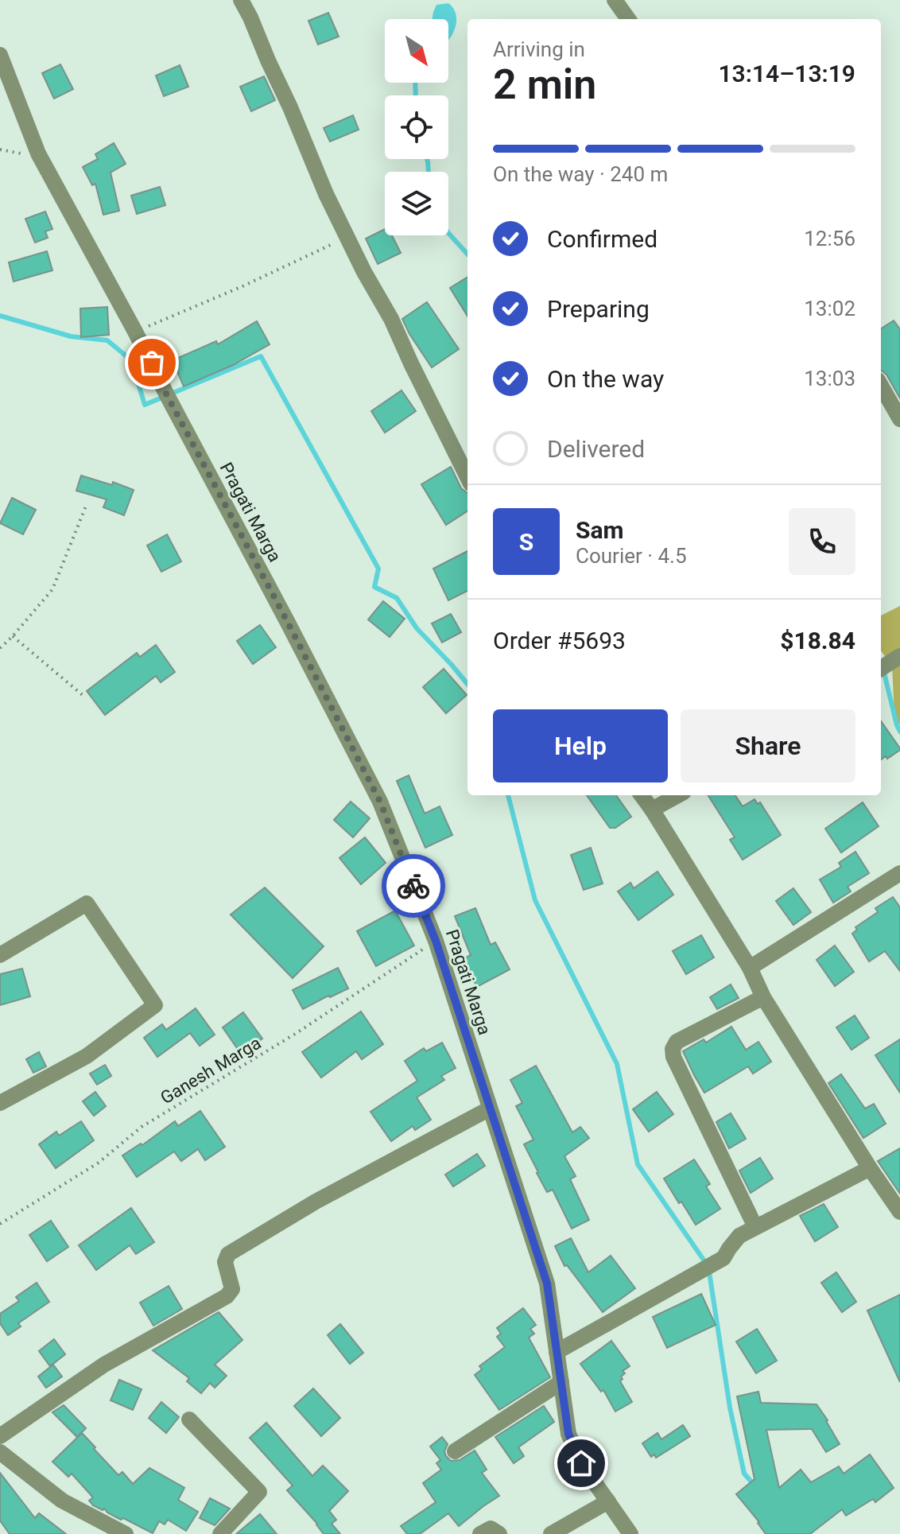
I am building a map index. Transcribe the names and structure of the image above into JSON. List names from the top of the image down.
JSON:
{
  "streets": {
    "street": ["Pragati Marga"],
    "path": ["Ganesh Marga"]
  },
  "crossings": [
    ["Pragati Marga", "Ganesh Marga"]
  ],
  "north": "bottom right",
  "page": {
    "heading": ["2 min", "Arriving in", "13:14–13:19"],
    "panel": [
      "Sam",
      "Courier · 4.5",
      "Order #5693",
      "$18.84"
    ],
    "bar": "On the way · 240 m",
    "list": [
      ["Confirmed", "12:56"],
      ["Preparing", "13:02"],
      ["On the way", "13:03"],
      "Delivered"
    ],
    "round": "S",
    "buttons": ["Help", "Share"]
  }
}
